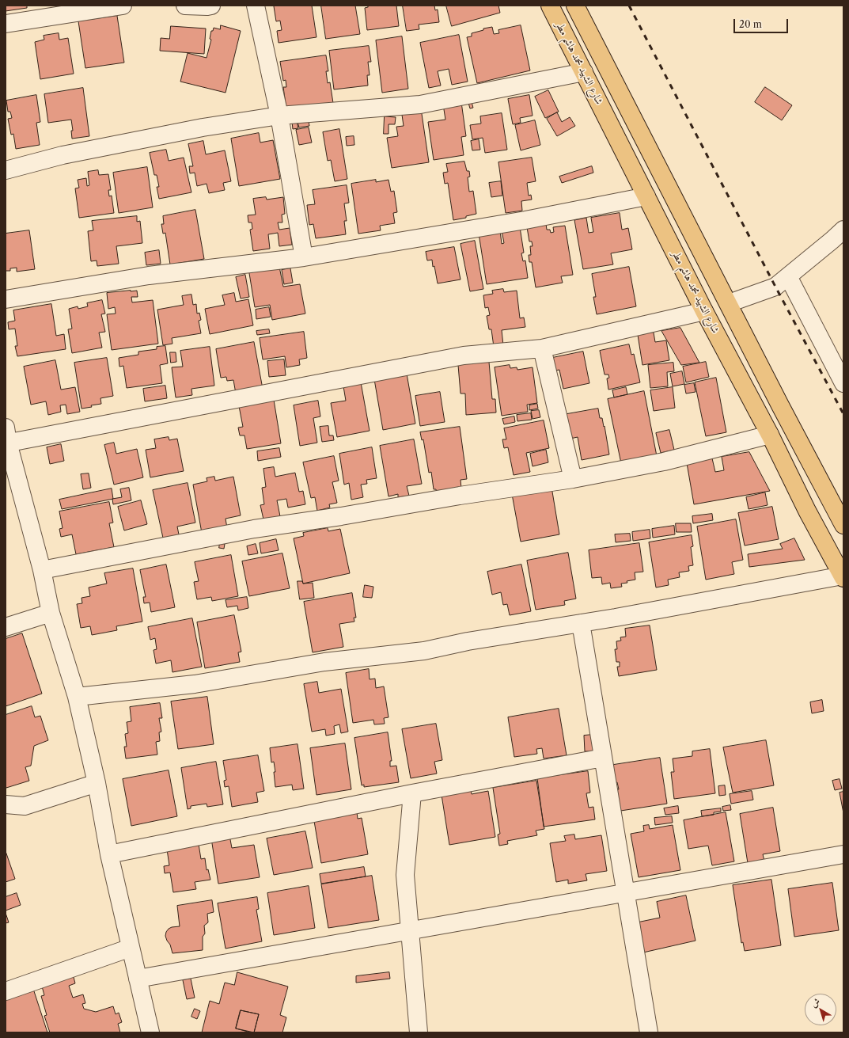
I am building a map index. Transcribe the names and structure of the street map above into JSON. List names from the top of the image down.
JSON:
{
  "streets": {
    "main road": ["شارع الشهيد محمد هاشم مطر"]
  },
  "scale_bar": "20 m",
  "north": "top left"
}
